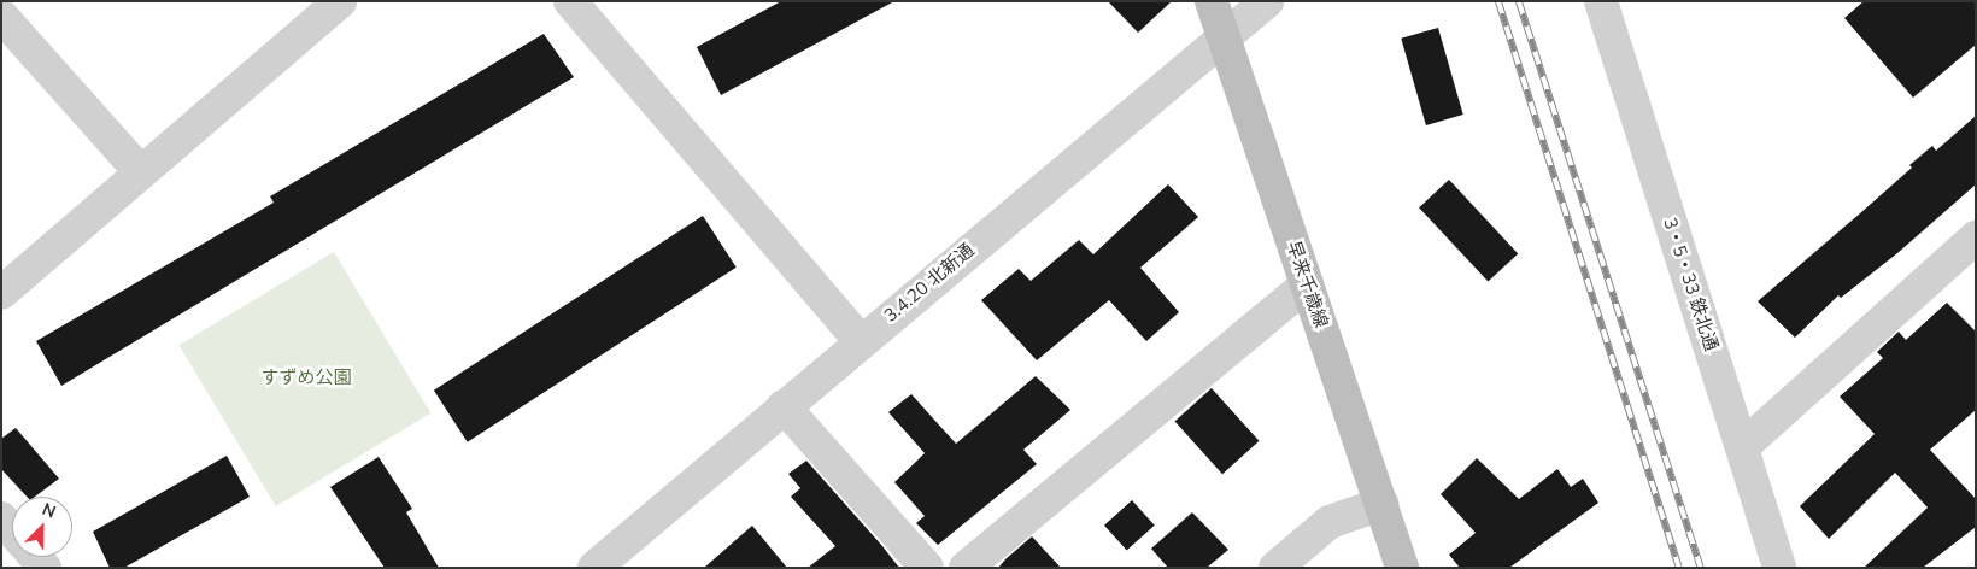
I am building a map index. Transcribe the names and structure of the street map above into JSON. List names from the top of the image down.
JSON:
{
  "streets": {
    "main road": ["早来千歳線"],
    "street": ["3.4.20 北新通", "3・5・33 鉄北通"]
  },
  "crossings": [
    ["3.4.20 北新通", "早来千歳線"]
  ],
  "parks": ["すずめ公園"],
  "north": "top right"
}
